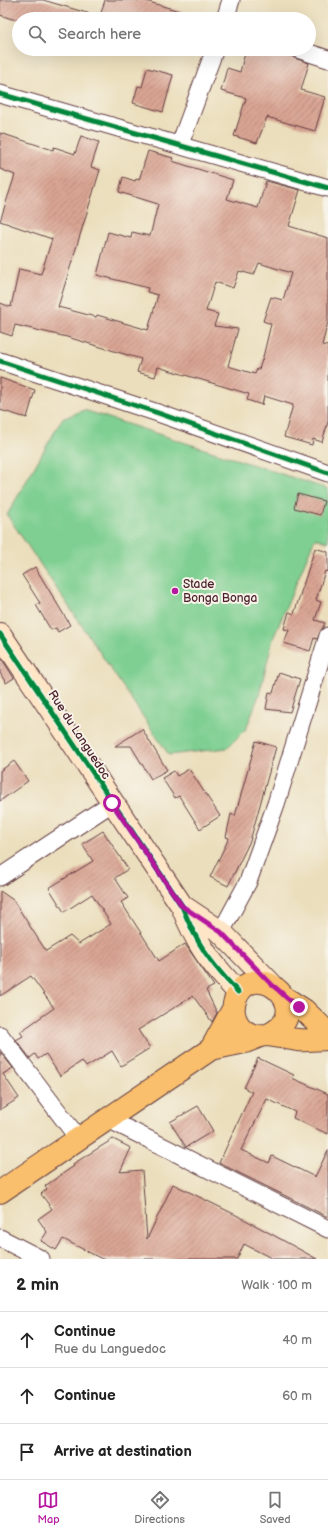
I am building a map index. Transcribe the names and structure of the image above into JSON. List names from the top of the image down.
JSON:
{
  "streets": {
    "street": ["Rue du Languedoc"]
  },
  "places": ["Stade Bonga Bonga"],
  "page": {
    "search": "Search here",
    "heading": ["2 min", "Walk · 100 m"],
    "list": [
      ["Continue", "Rue du Languedoc", "40 m"],
      ["Continue", "60 m"],
      "Arrive at destination"
    ],
    "nav": ["Map", "Directions", "Saved"]
  }
}
